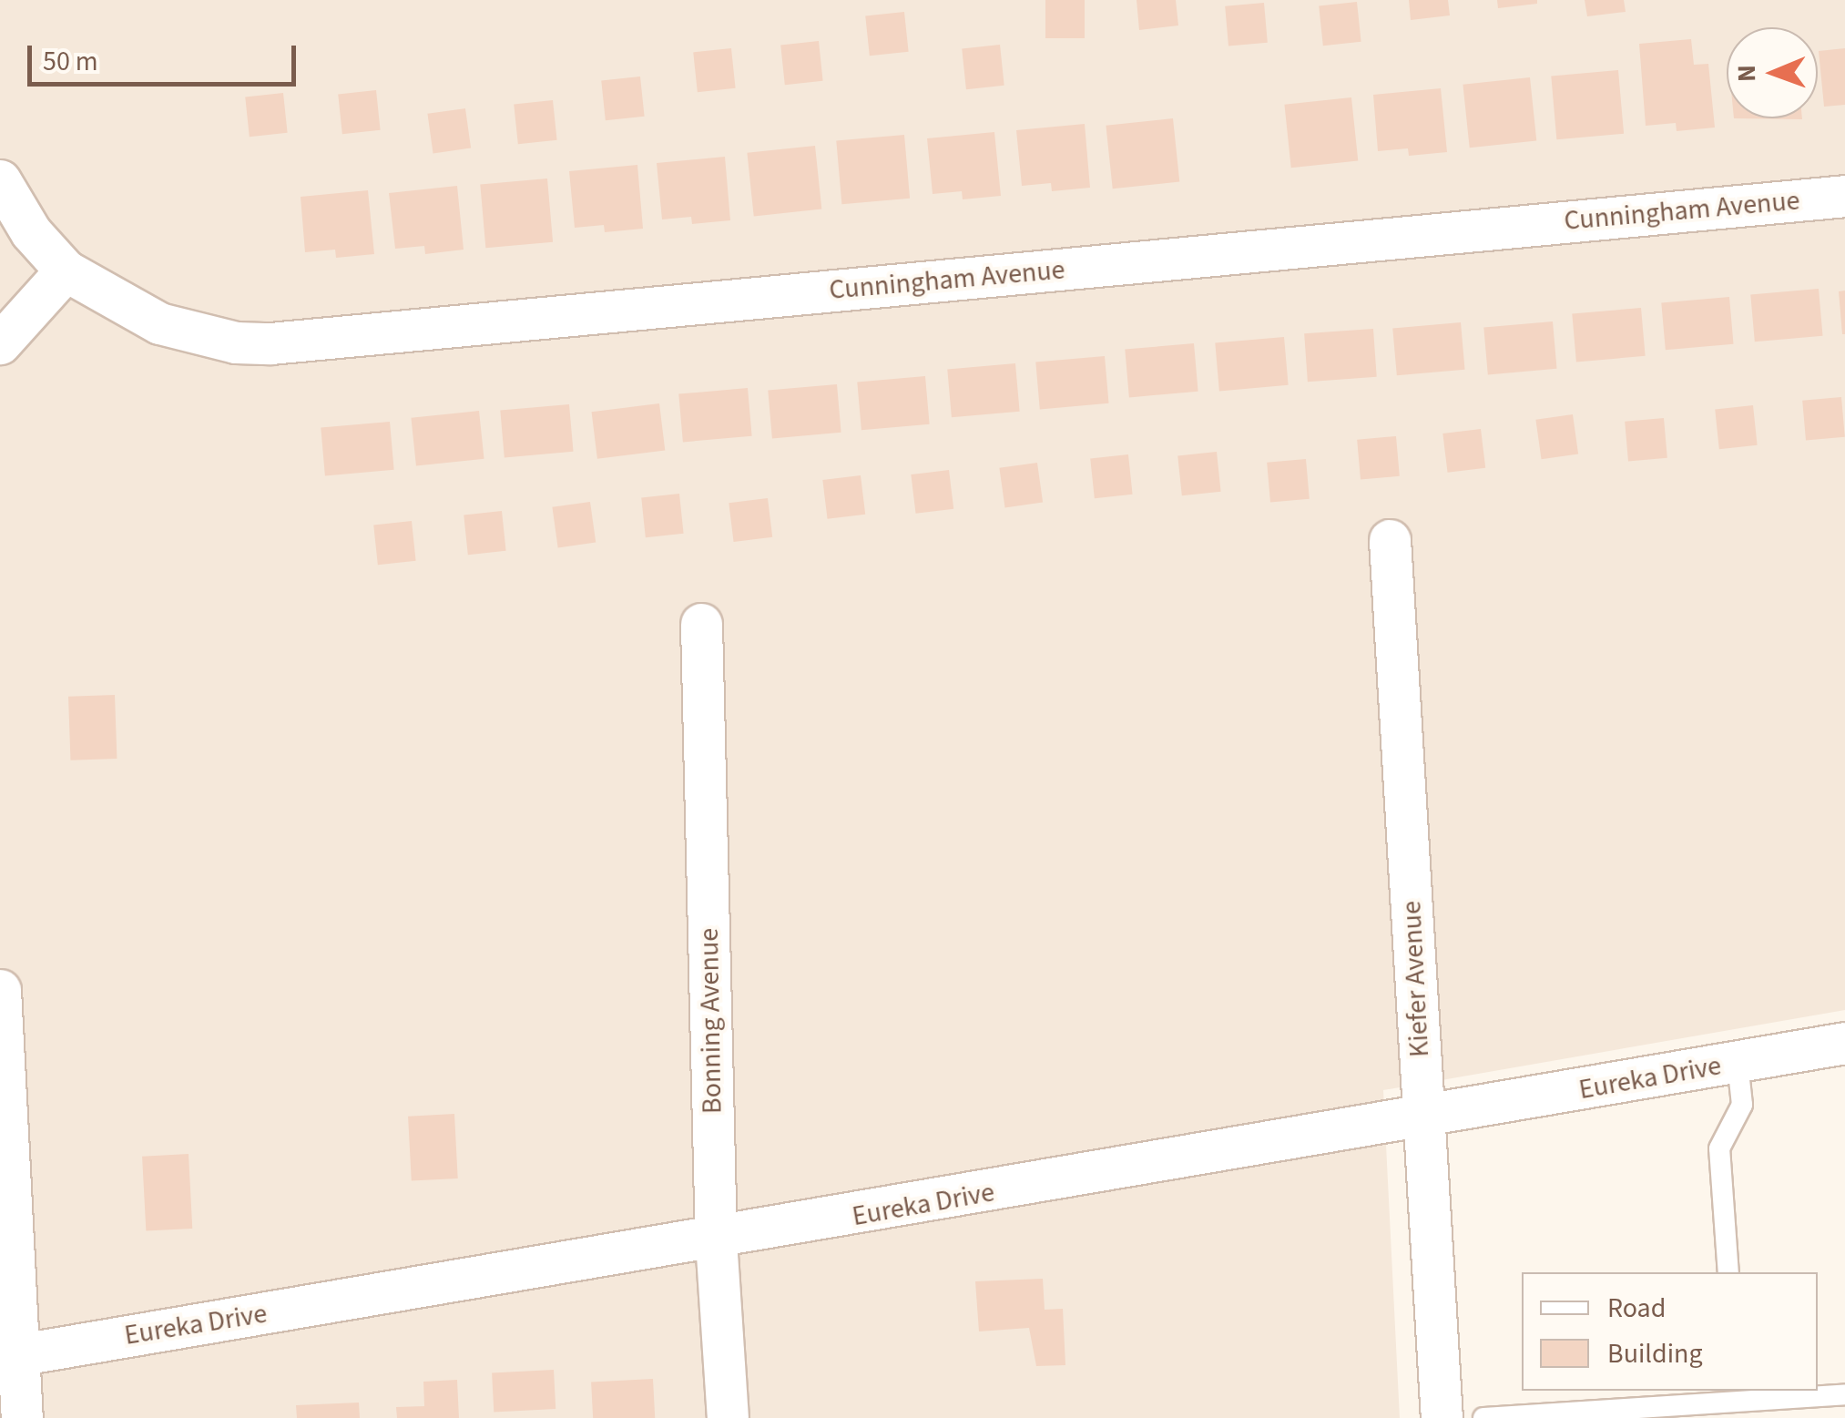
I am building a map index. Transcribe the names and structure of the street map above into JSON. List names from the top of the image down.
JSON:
{
  "streets": {
    "street": [
      "Cunningham Avenue",
      "Kiefer Avenue",
      "Bonning Avenue",
      "Eureka Drive"
    ]
  },
  "crossings": [
    ["Kiefer Avenue", "Eureka Drive"],
    ["Bonning Avenue", "Eureka Drive"]
  ],
  "legend": ["Road", "Building"],
  "scale_bar": "50 m",
  "north": "left"
}
